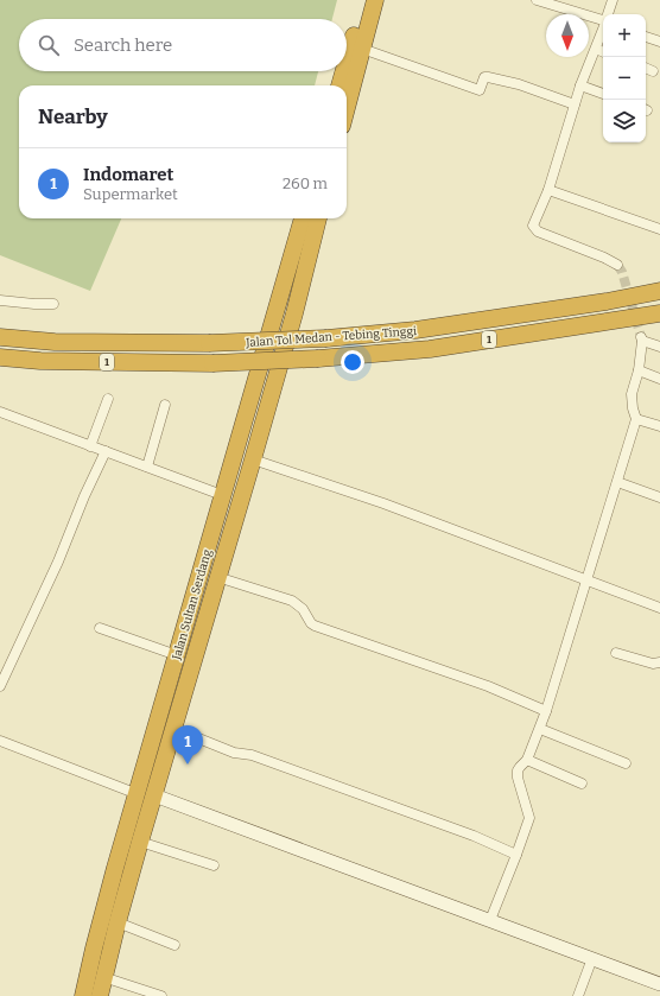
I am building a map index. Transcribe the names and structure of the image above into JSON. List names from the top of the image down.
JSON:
{
  "streets": {
    "highway": ["Jalan Tol Medan - Tebing Tinggi", "1", "Jalan Sultan Serdang"]
  },
  "north": "bottom",
  "page": {
    "map_buttons": ["+", "−"],
    "search": "Search here",
    "heading": "Nearby",
    "list": [
      {
        "mark": "1",
        "name": "Indomaret",
        "note": "Supermarket",
        "value": "260 m"
      }
    ],
    "pins": "1"
  }
}
